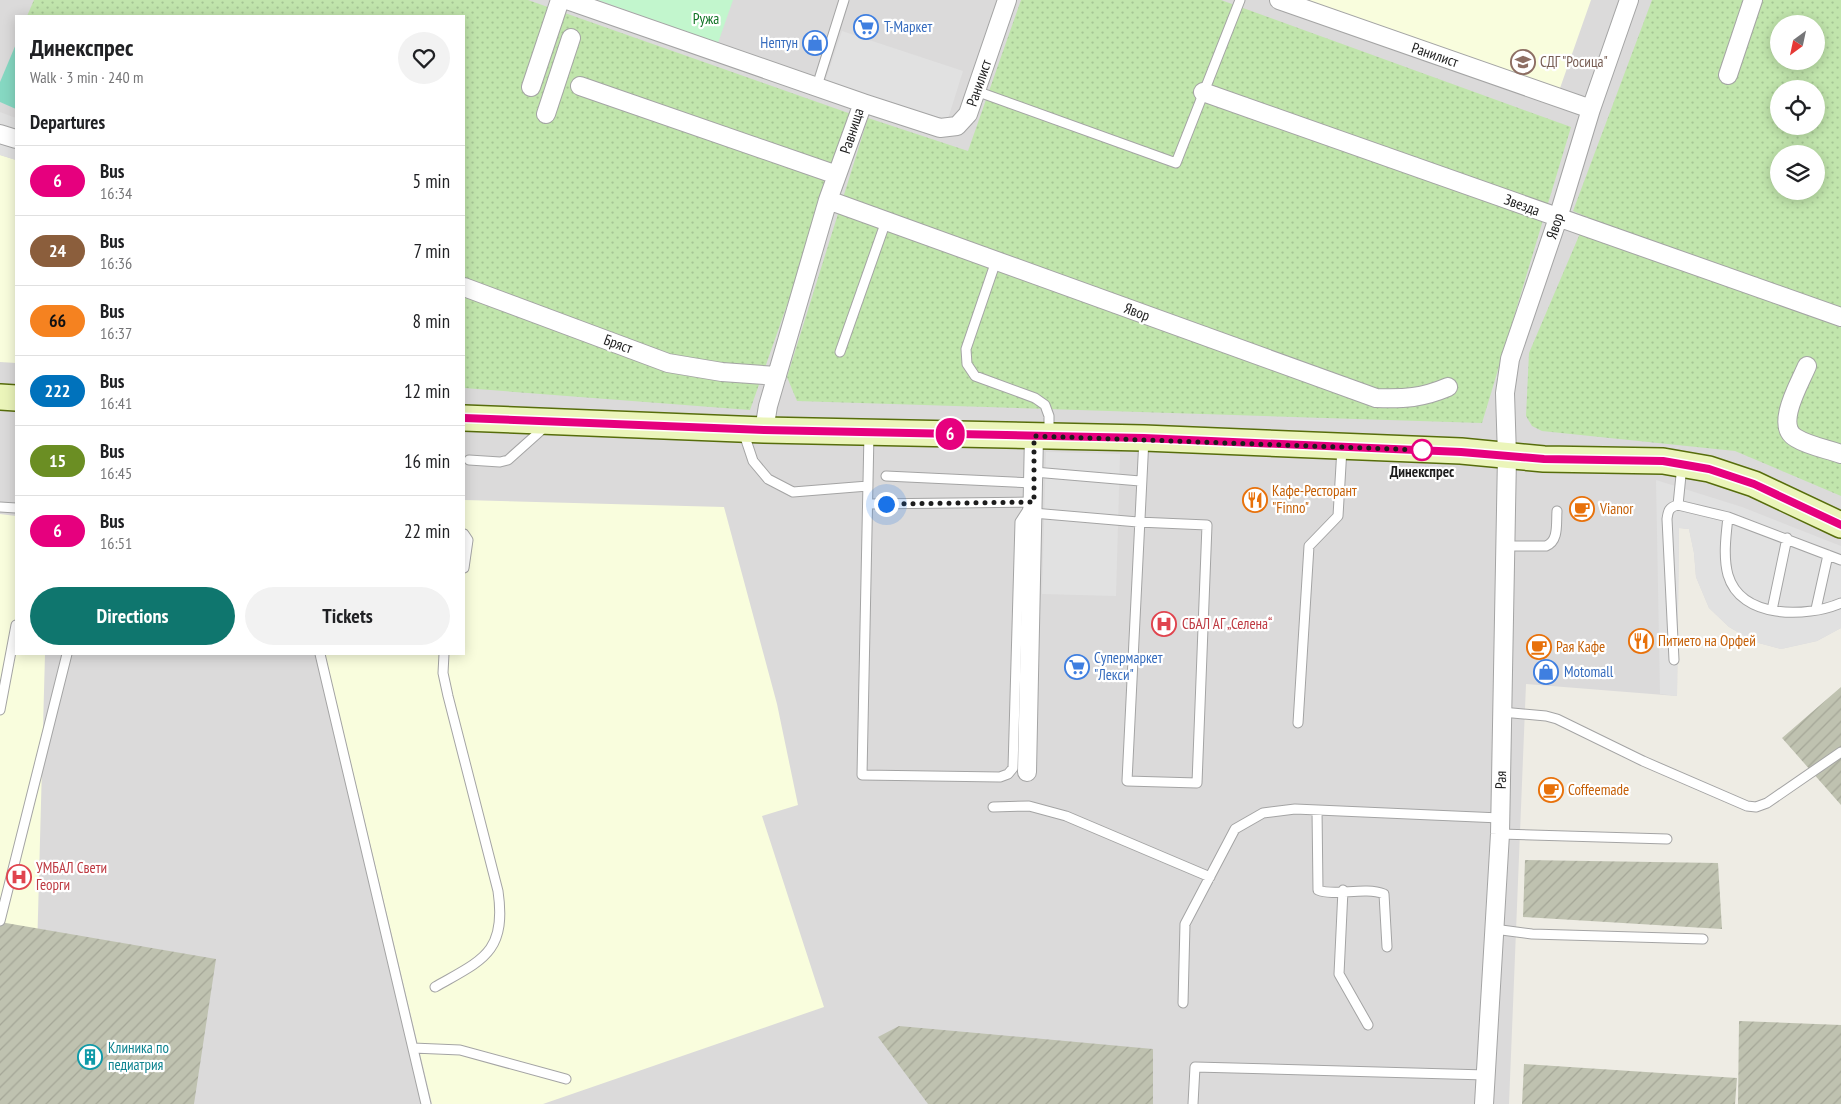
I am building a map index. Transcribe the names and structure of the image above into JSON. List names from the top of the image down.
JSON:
{
  "streets": {
    "street": [
      "Ранилист",
      "Равнища",
      "Звезда",
      "Явор",
      "Бряст",
      "Рая"
    ]
  },
  "crossings": [
    ["Ранилист", "Равнища"],
    ["Ранилист", "Явор"],
    ["Равнища", "Явор"],
    ["Равнища", "Бряст"],
    ["Звезда", "Явор"],
    ["Явор", "Рая"]
  ],
  "parks": ["Ружа"],
  "places": {
    "supermarket": ["Т-Маркет", "Супермаркет \"Лекси\""],
    "shop": ["Нептун", "Motomall"],
    "school or university": ["СДГ \"Росица\""],
    "other": ["Динекспрес"],
    "restaurant": ["Кафе-Ресторант \"Finno\"", "Питието на Орфей"],
    "cafe": ["Vianor", "Рая Кафе", "Coffeemade"],
    "hospital": ["СБАЛ АГ „Селена“", "УМБАЛ Свети Георги"],
    "building": ["Клиника по педиатрия"]
  },
  "lines": ["bus line 6"],
  "north": "bottom left",
  "page": {
    "on_map": "6",
    "heading": [
      ["Динекспрес", "Walk · 3 min · 240 m"],
      "Departures"
    ],
    "list": [
      {
        "mark": "6",
        "name": "Bus",
        "note": "16:34",
        "value": "5 min"
      },
      {
        "mark": "24",
        "name": "Bus",
        "note": "16:36",
        "value": "7 min"
      },
      {
        "mark": "66",
        "name": "Bus",
        "note": "16:37",
        "value": "8 min"
      },
      {
        "mark": "222",
        "name": "Bus",
        "note": "16:41",
        "value": "12 min"
      },
      {
        "mark": "15",
        "name": "Bus",
        "note": "16:45",
        "value": "16 min"
      },
      {
        "mark": "6",
        "name": "Bus",
        "note": "16:51",
        "value": "22 min"
      }
    ],
    "buttons": ["Directions", "Tickets"]
  }
}
